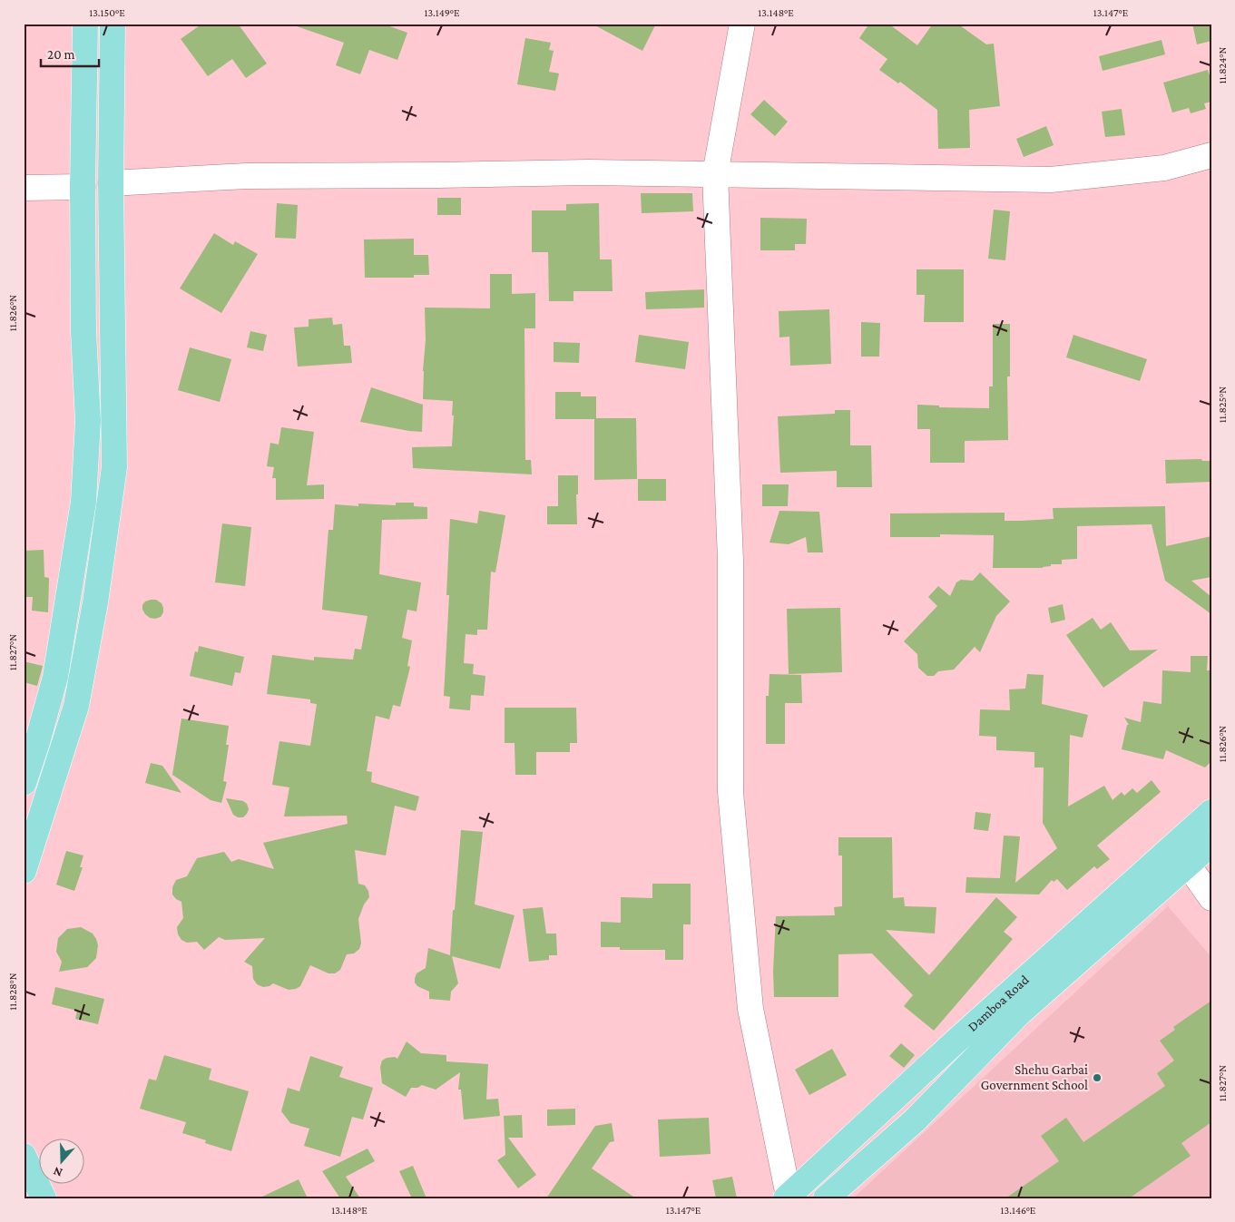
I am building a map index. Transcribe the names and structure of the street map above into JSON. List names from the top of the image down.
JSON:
{
  "streets": {
    "main road": ["Damboa Road"]
  },
  "places": ["Shehu Garbai Government School"],
  "scale_bar": "20 m",
  "north": "bottom",
  "coordinates": [
    "13.150°E",
    "13.149°E",
    "13.148°E",
    "13.147°E",
    "11.824°N",
    "11.826°N",
    "11.825°N",
    "11.827°N",
    "11.828°N",
    "13.146°E"
  ]
}
